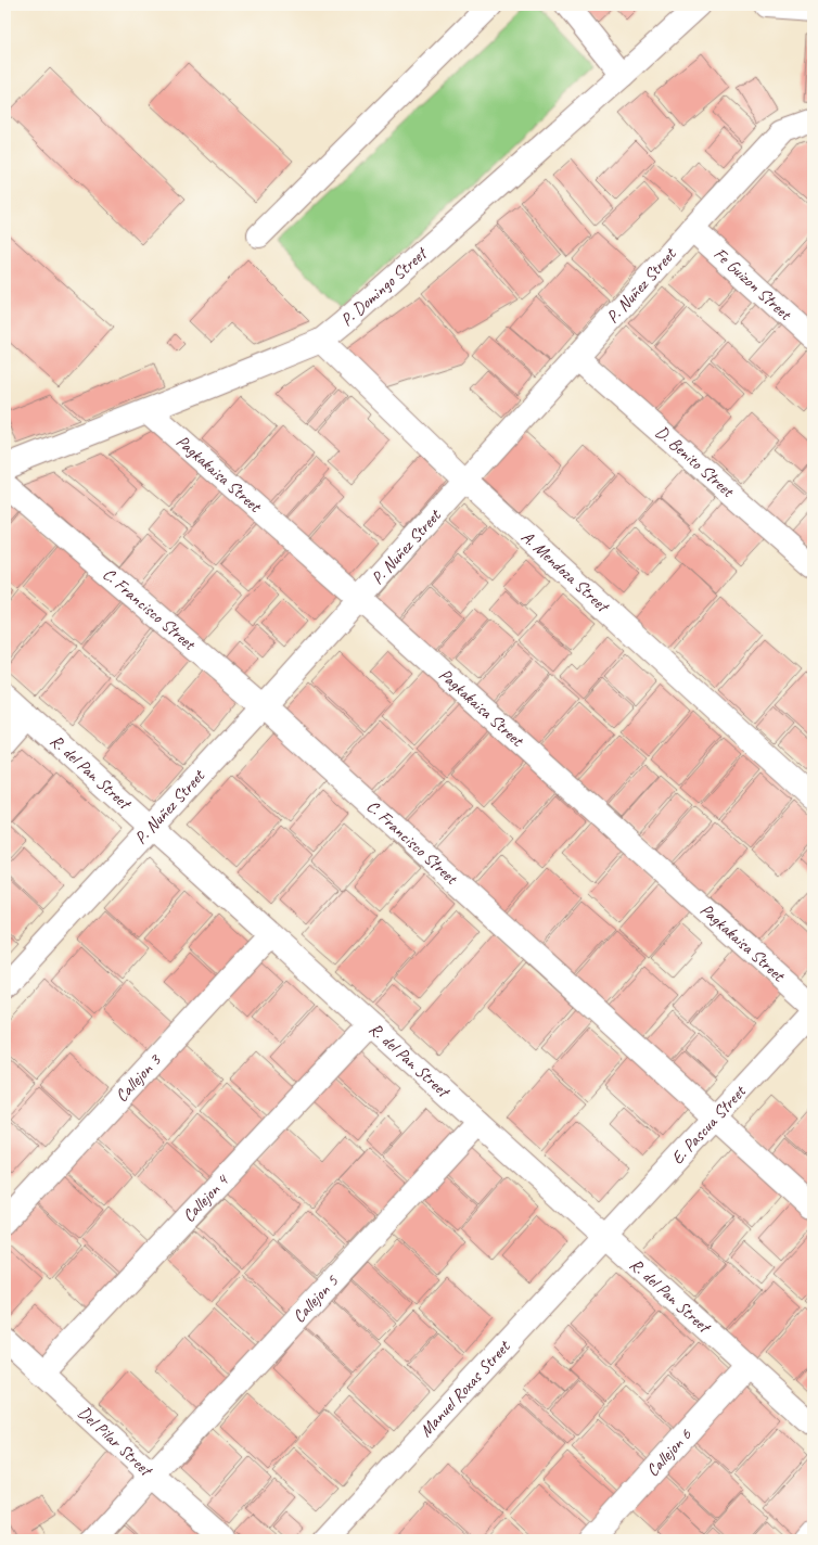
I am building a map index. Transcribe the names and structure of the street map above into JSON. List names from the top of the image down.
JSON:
{
  "streets": {
    "street": [
      "Fe Guizon Street",
      "P. Nuñez Street",
      "P. Domingo Street",
      "D. Benito Street",
      "Pagkakaisa Street",
      "A. Mendoza Street",
      "C. Francisco Street",
      "R. del Pan Street",
      "Callejon 3",
      "E. Pascua Street",
      "Callejon 4",
      "Callejon 5",
      "Manuel Roxas Street",
      "Del Pilar Street",
      "Callejon 6"
    ]
  },
  "crossings": [
    ["Fe Guizon Street", "P. Nuñez Street"],
    ["P. Nuñez Street", "D. Benito Street"],
    ["P. Nuñez Street", "Pagkakaisa Street"],
    ["P. Nuñez Street", "A. Mendoza Street"],
    ["P. Nuñez Street", "C. Francisco Street"],
    ["P. Nuñez Street", "R. del Pan Street"],
    ["P. Domingo Street", "Pagkakaisa Street"],
    ["P. Domingo Street", "A. Mendoza Street"],
    ["C. Francisco Street", "E. Pascua Street"],
    ["R. del Pan Street", "Callejon 3"],
    ["R. del Pan Street", "E. Pascua Street"],
    ["R. del Pan Street", "Callejon 4"],
    ["R. del Pan Street", "Callejon 5"],
    ["R. del Pan Street", "Manuel Roxas Street"],
    ["R. del Pan Street", "Callejon 6"],
    ["E. Pascua Street", "Manuel Roxas Street"],
    ["Callejon 4", "Del Pilar Street"],
    ["Callejon 5", "Del Pilar Street"]
  ]
}
